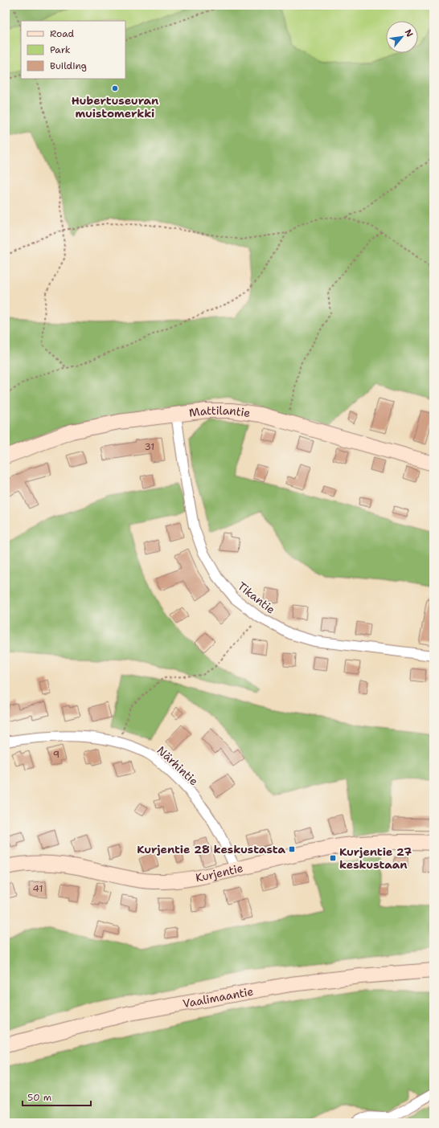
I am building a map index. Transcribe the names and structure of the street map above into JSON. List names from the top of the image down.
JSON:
{
  "streets": {
    "street": [
      "Mattilantie",
      "Tikantie",
      "Närhintie",
      "Kurjentie",
      "Vaalimaantie"
    ]
  },
  "crossings": [
    ["Mattilantie", "Tikantie"],
    ["Närhintie", "Kurjentie"]
  ],
  "places": {
    "other": ["Hubertuseuran muistomerkki"],
    "transit": ["Kurjentie 28 keskustasta", "Kurjentie 27 keskustaan"]
  },
  "house_numbers": ["31", "9", "41"],
  "legend": ["Road", "Park", "Building"],
  "scale_bar": "50 m",
  "north": "top right"
}
